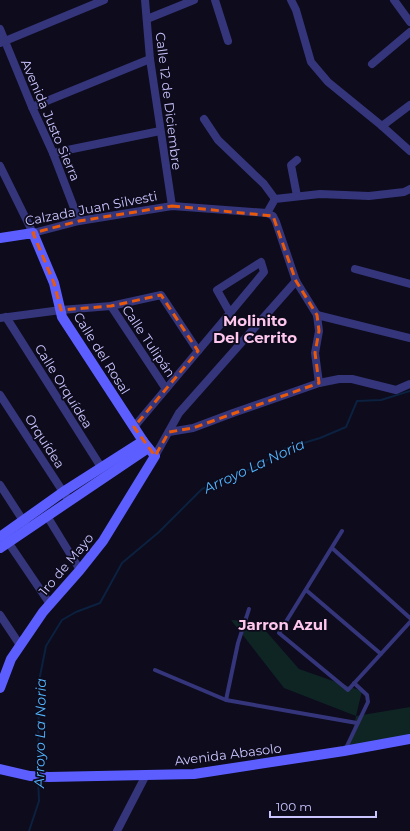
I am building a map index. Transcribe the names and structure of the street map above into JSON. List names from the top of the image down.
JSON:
{
  "streets": {
    "street": [
      "Calle 12 de Diciembre",
      "Avenida Justo Sierra",
      "Calzada Juan Silvesti",
      "Calle Tulipán",
      "Calle del Rosal",
      "Calle Orquídea",
      "Orquídea",
      "1ro de Mayo",
      "Avenida Abasolo"
    ]
  },
  "crossings": [
    ["Calle 12 de Diciembre", "Calzada Juan Silvesti"],
    ["Avenida Justo Sierra", "Calzada Juan Silvesti"],
    ["Calzada Juan Silvesti", "Calle del Rosal"],
    ["Calle del Rosal", "1ro de Mayo"]
  ],
  "districts": ["Molinito Del Cerrito", "Jarron Azul"],
  "water": ["Arroyo La Noria"],
  "scale_bar": "100 m"
}
